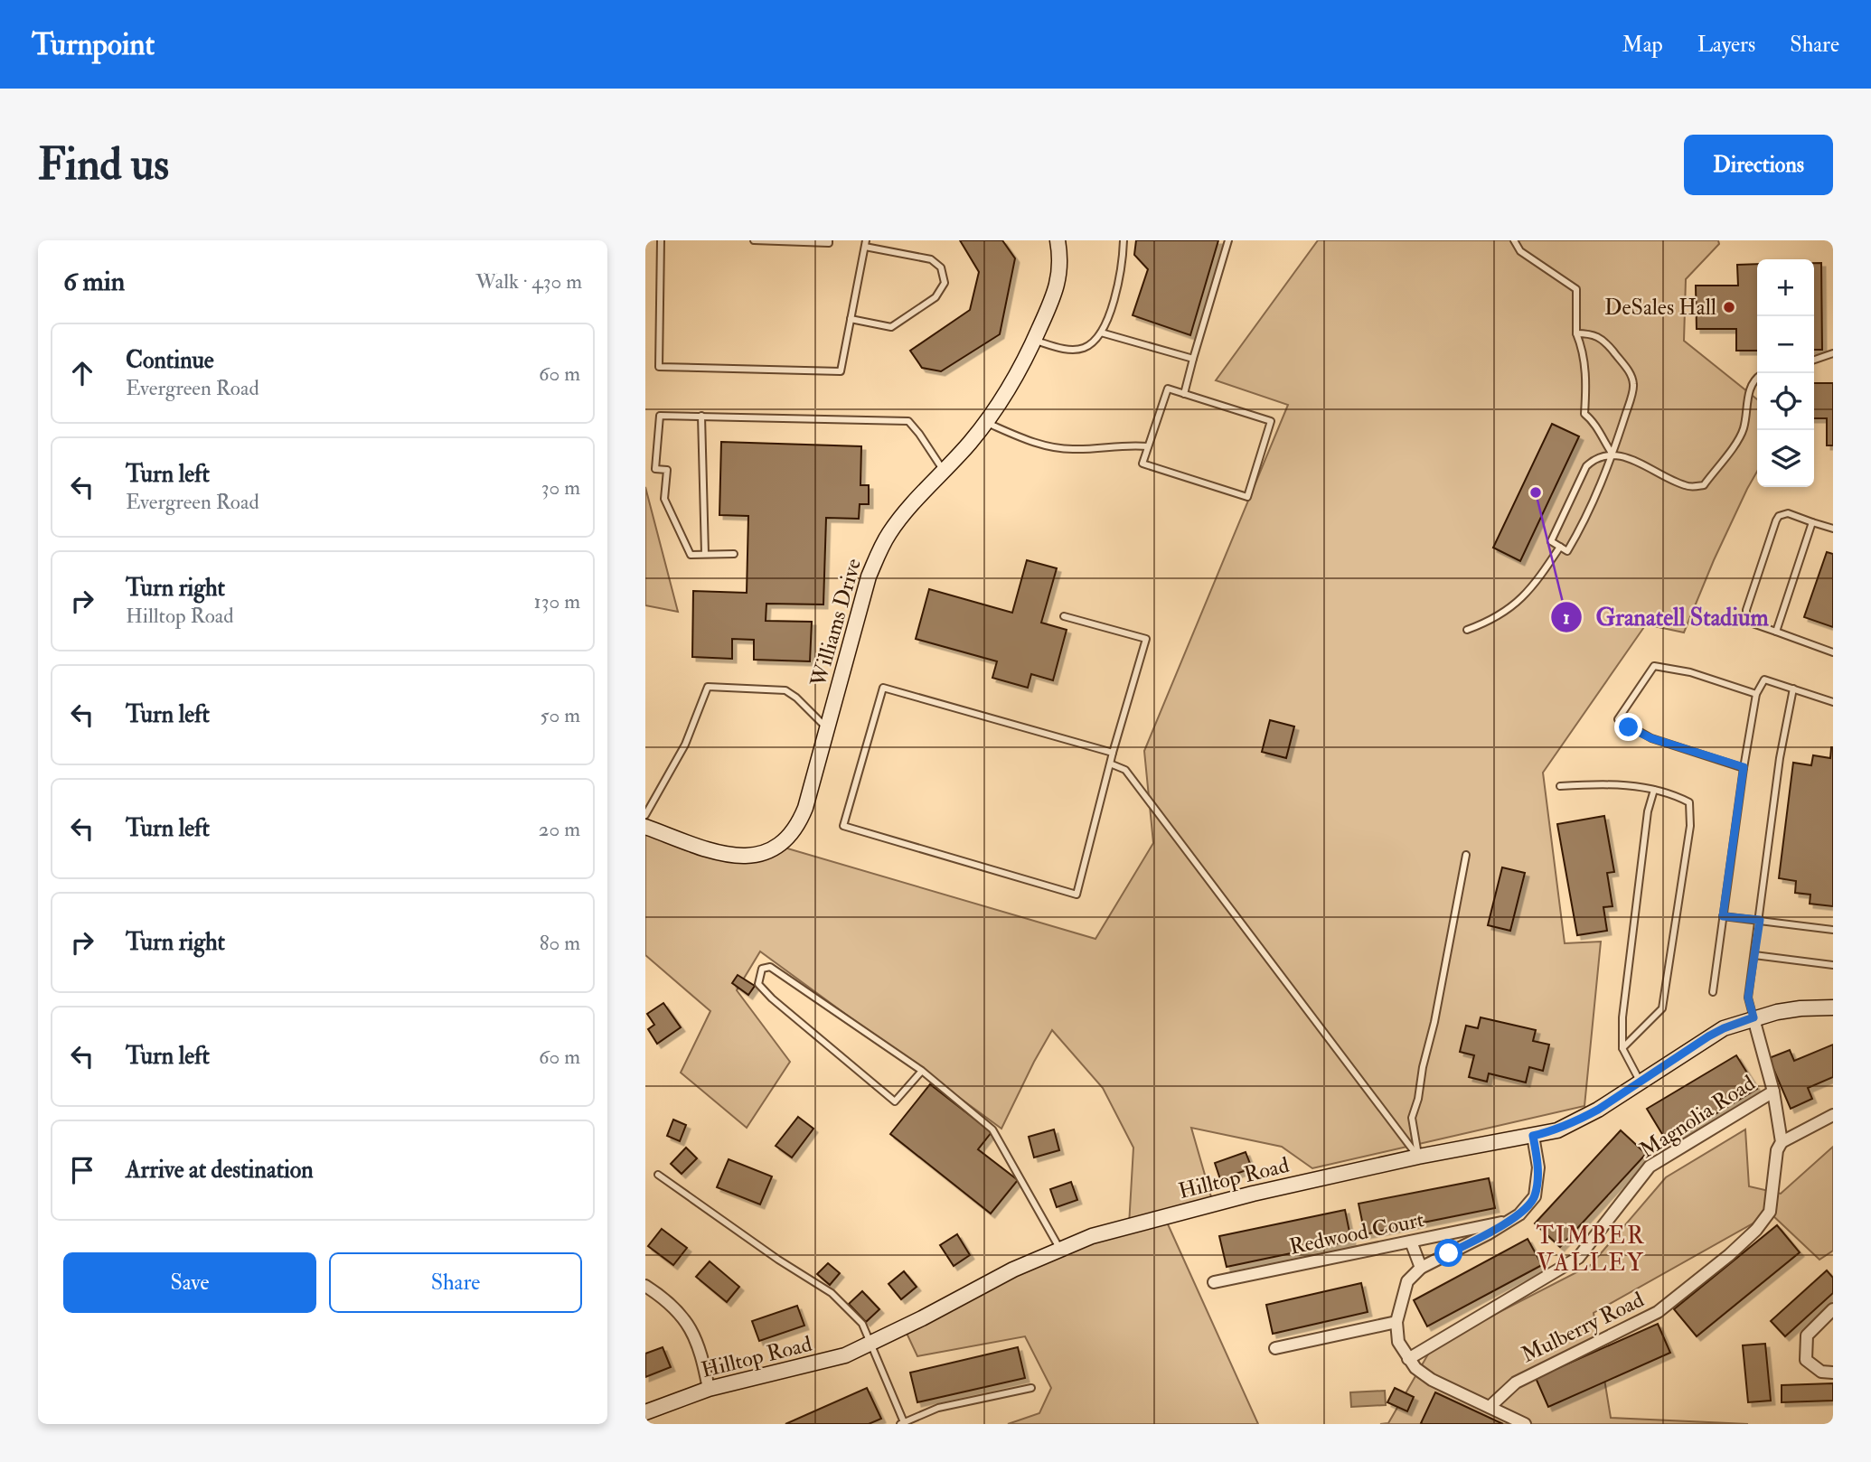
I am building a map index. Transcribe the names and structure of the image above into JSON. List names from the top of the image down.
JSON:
{
  "streets": {
    "street": [
      "Williams Drive",
      "Magnolia Road",
      "Hilltop Road",
      "Redwood Court",
      "Mulberry Road"
    ]
  },
  "crossings": [
    ["Magnolia Road", "Mulberry Road"],
    ["Hilltop Road", "Mulberry Road"]
  ],
  "districts": ["TIMBER VALLEY"],
  "places": ["DeSales Hall", "Granatell Stadium"],
  "page": {
    "header": "Turnpoint",
    "nav": ["Map", "Layers", "Share"],
    "buttons": [
      "Directions",
      ["Save", "Share"]
    ],
    "title": "Find us",
    "heading": ["6 min", "Walk · 430 m"],
    "map_buttons": ["+", "−"],
    "list": [
      ["Continue", "Evergreen Road", "60 m"],
      ["Turn left", "Evergreen Road", "30 m"],
      ["Turn right", "Hilltop Road", "130 m"],
      ["Turn left", "50 m"],
      ["Turn left", "20 m"],
      ["Turn right", "80 m"],
      ["Turn left", "60 m"],
      "Arrive at destination"
    ]
  }
}
